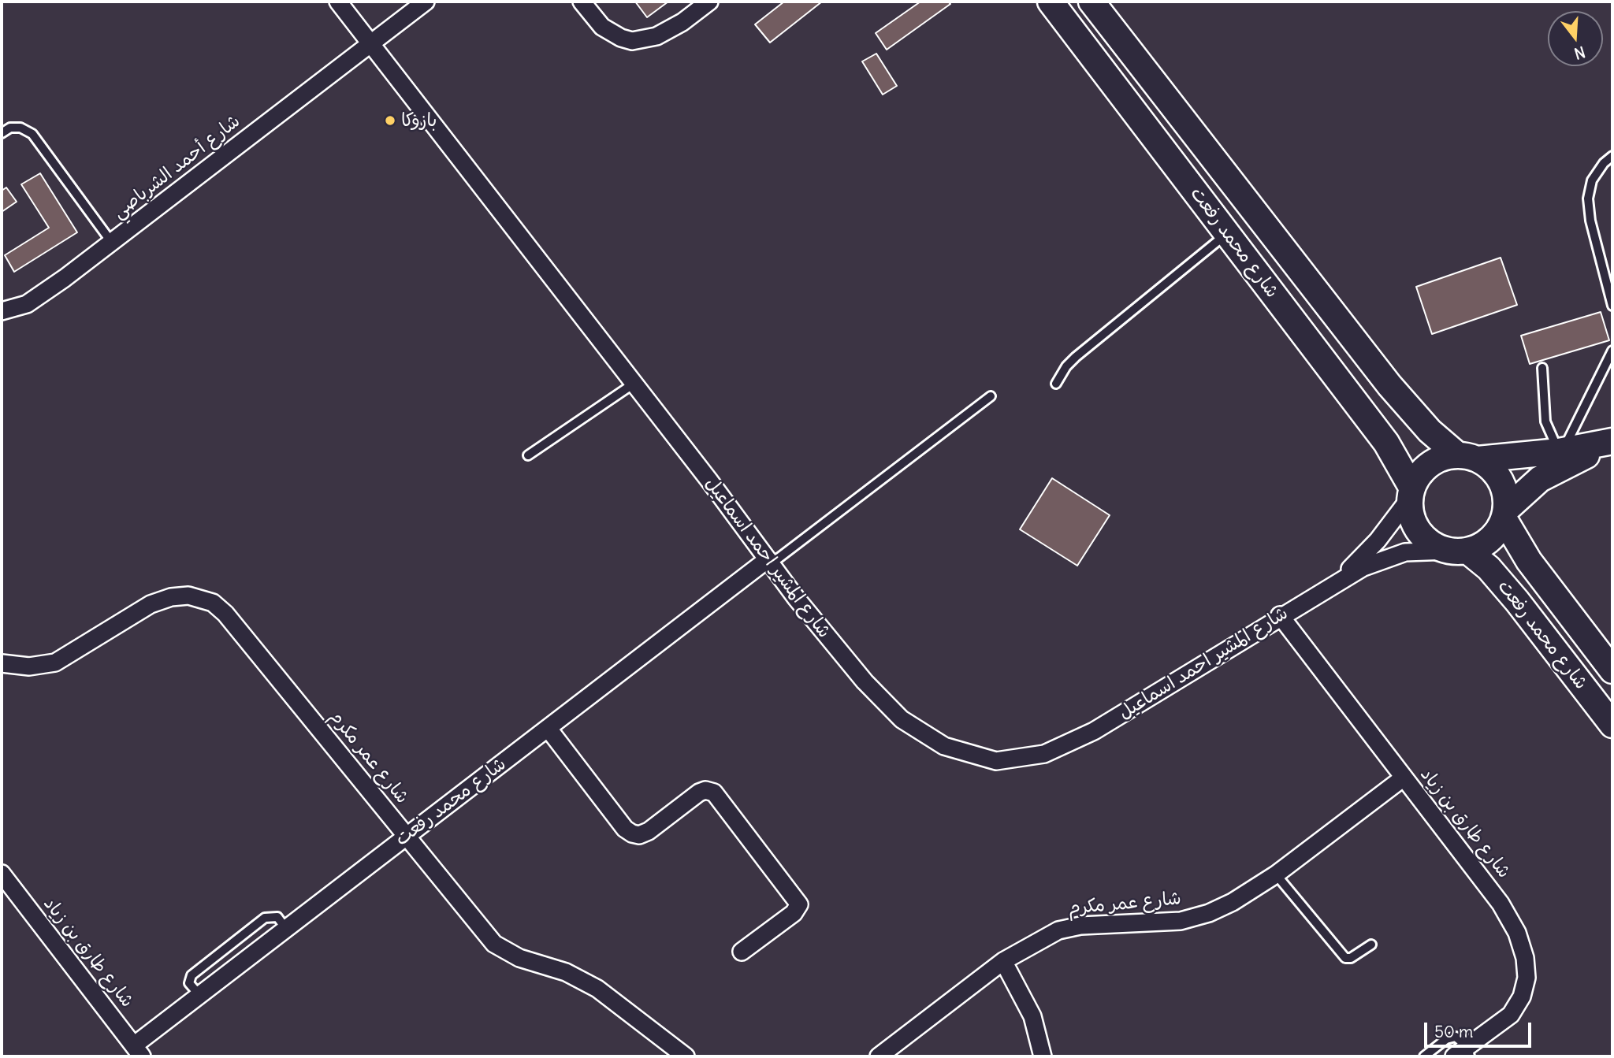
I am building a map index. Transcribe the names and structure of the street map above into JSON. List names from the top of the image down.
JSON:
{
  "streets": {
    "street": [
      "شارع أحمد الشرباصي",
      "شارع محمد رفعت",
      "شارع المشير احمد اسماعيل",
      "شارع عمر مكرم",
      "شارع طارق بن زياد"
    ]
  },
  "crossings": [
    ["شارع أحمد الشرباصي", "شارع المشير احمد اسماعيل"],
    ["شارع محمد رفعت", "شارع المشير احمد اسماعيل"],
    ["شارع محمد رفعت", "شارع عمر مكرم"],
    ["شارع محمد رفعت", "شارع طارق بن زياد"],
    ["شارع المشير احمد اسماعيل", "شارع طارق بن زياد"],
    ["شارع عمر مكرم", "شارع طارق بن زياد"]
  ],
  "places": ["بازوكا"],
  "scale_bar": "50 m",
  "north": "bottom"
}
